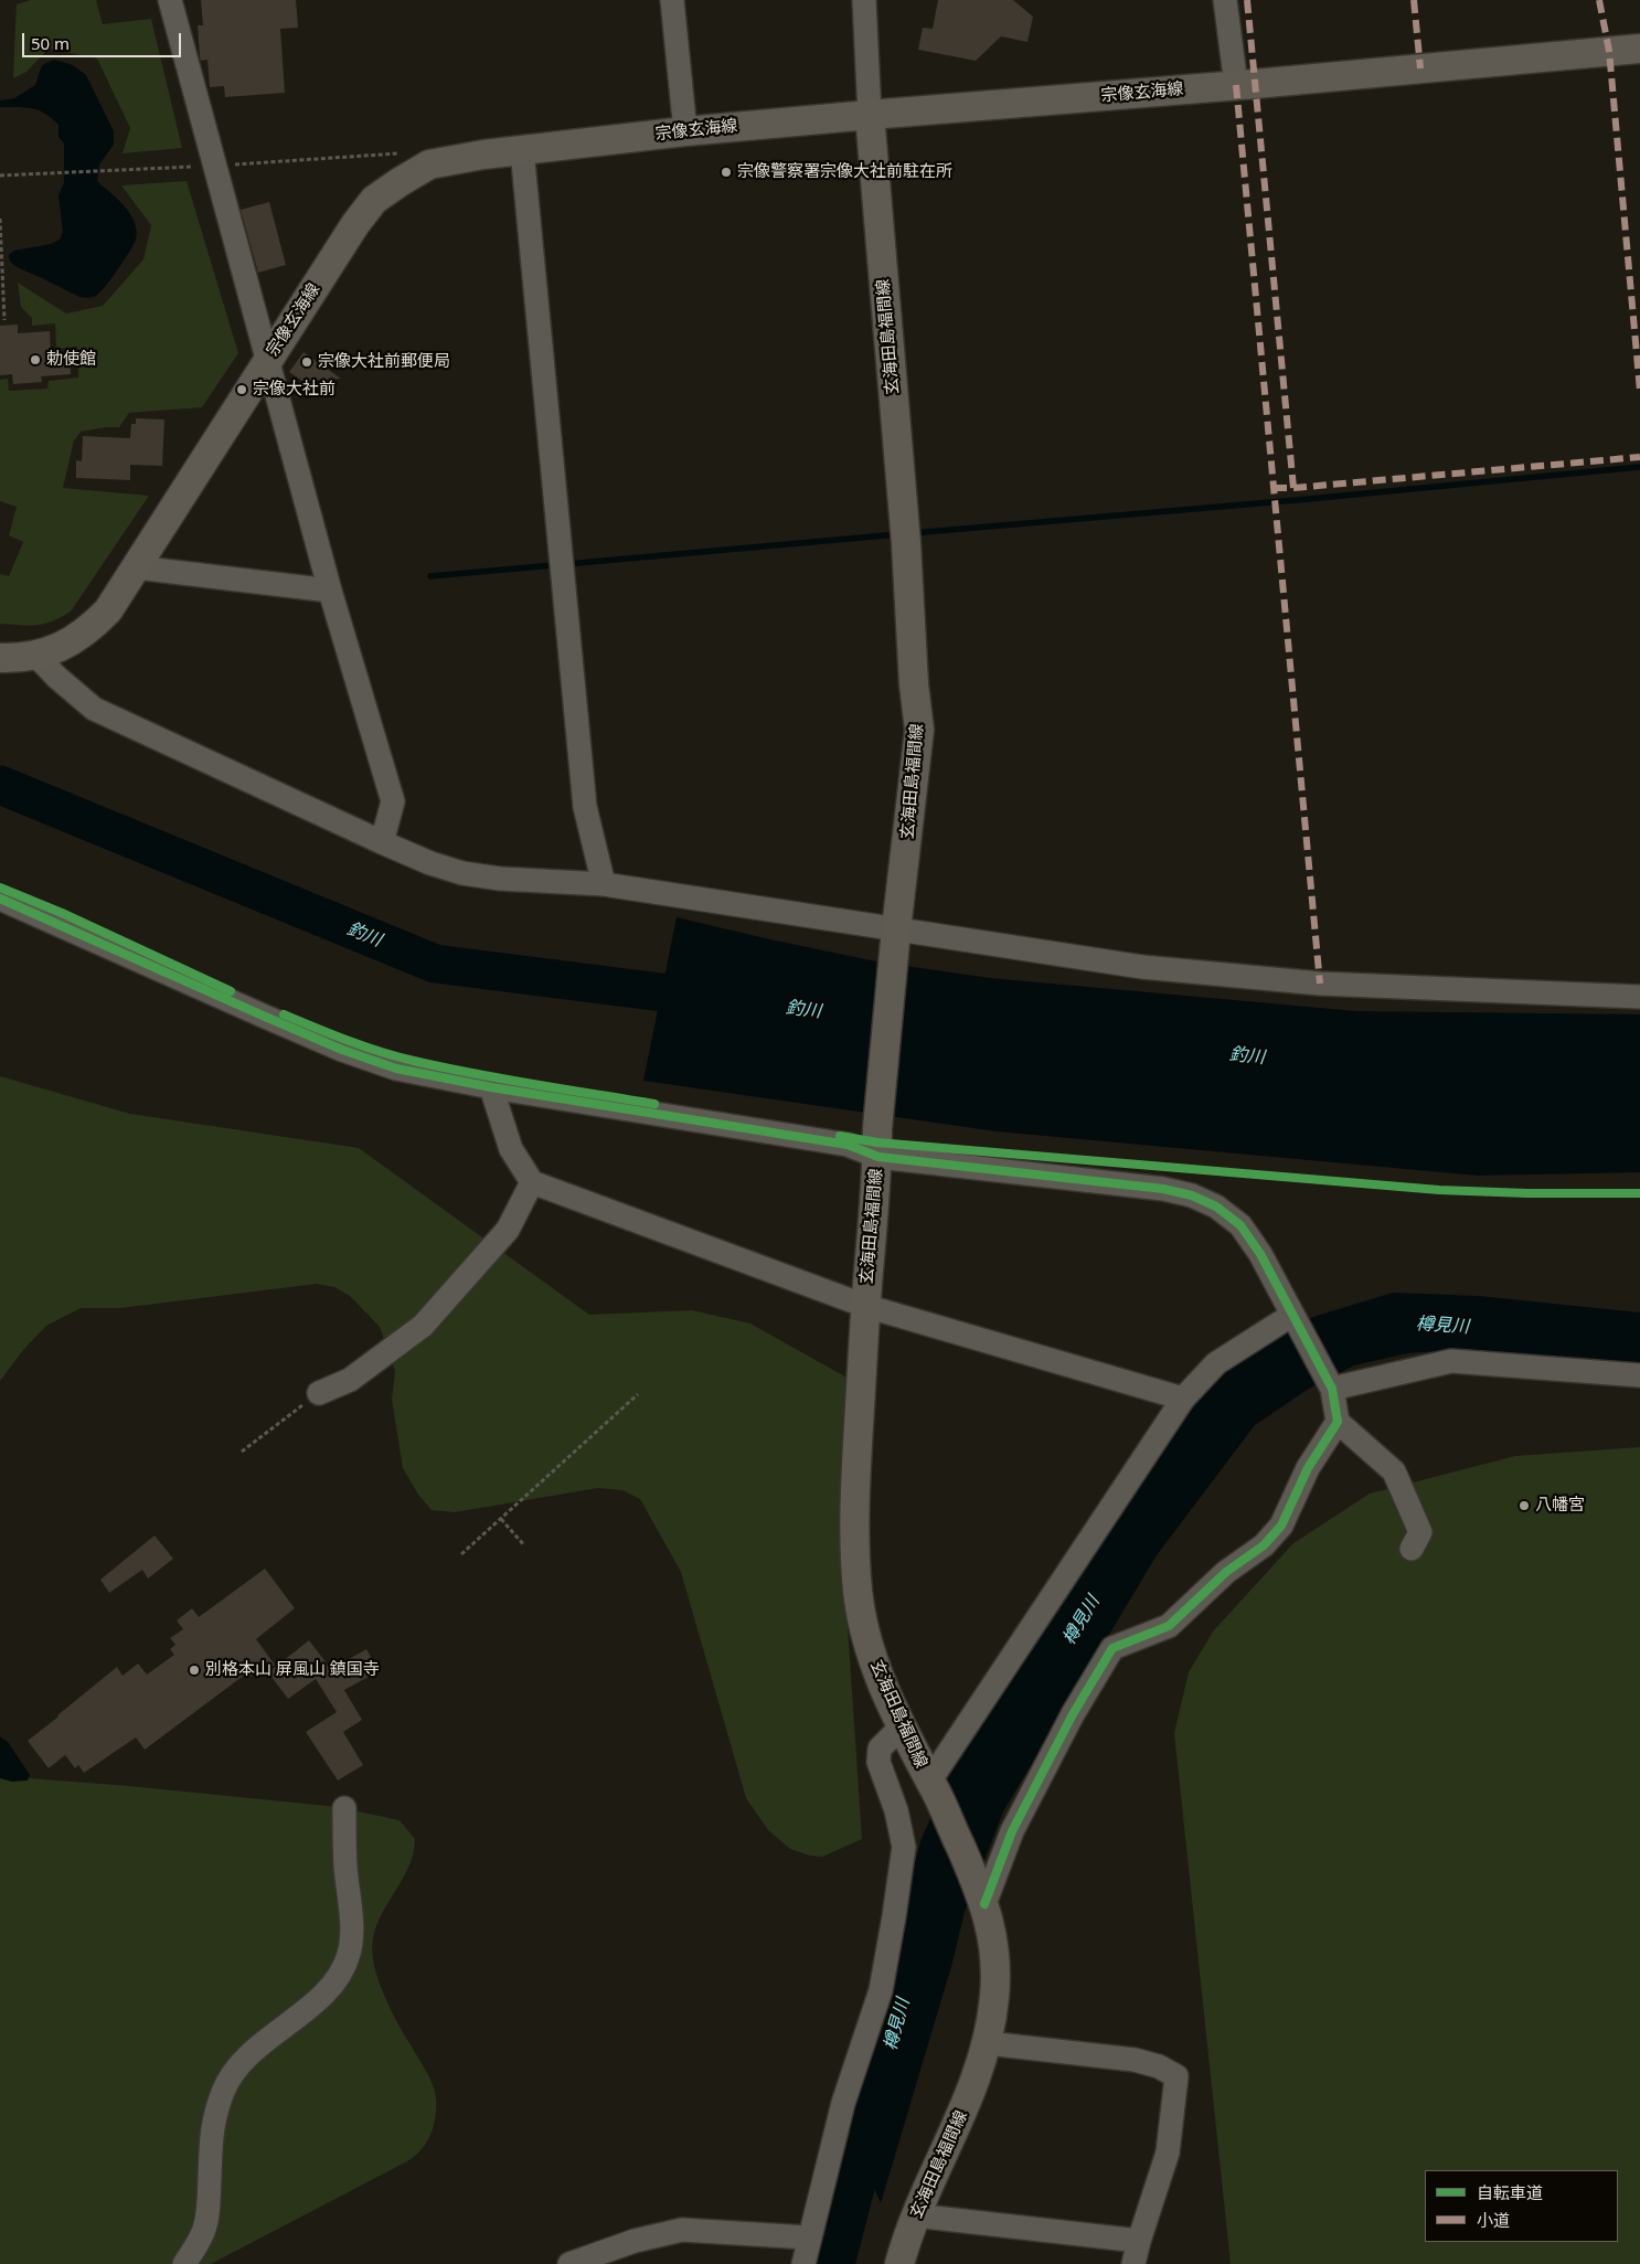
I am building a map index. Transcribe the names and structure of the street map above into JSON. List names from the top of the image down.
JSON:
{
  "streets": {
    "main road": ["宗像玄海線", "玄海田島福間線"]
  },
  "crossings": [
    ["宗像玄海線", "玄海田島福間線"]
  ],
  "water": ["釣川", "樽見川"],
  "places": [
    "宗像警察署宗像大社前駐在所",
    "勅使館",
    "宗像大社前郵便局",
    "宗像大社前",
    "八幡宮",
    "別格本山 屏風山 鎮国寺"
  ],
  "legend": ["自転車道", "小道"],
  "scale_bar": "50 m"
}
